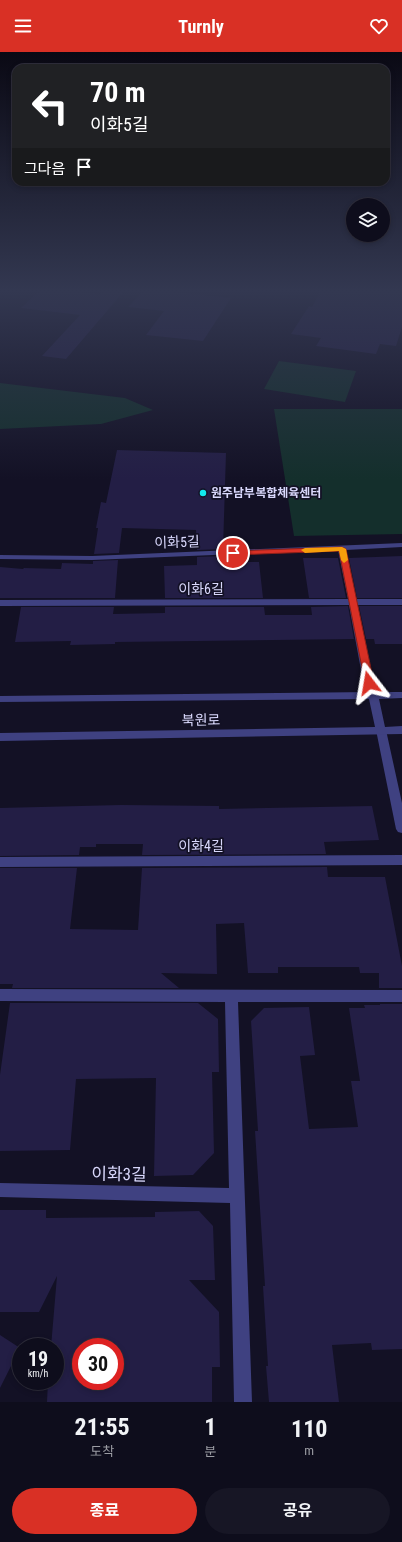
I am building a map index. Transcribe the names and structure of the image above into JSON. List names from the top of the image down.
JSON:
{
  "streets": {
    "street": [
      "이화5길",
      "이화6길",
      "북원로",
      "이화4길",
      "이화3길"
    ]
  },
  "places": ["원주남부복합체육센터"],
  "page": {
    "header": "Turnly",
    "turn": ["70 m", "이화5길"],
    "then": "그다음",
    "speed": "19 km/h",
    "limit": "30",
    "eta": [
      "21:55",
      "도착",
      "1",
      "분",
      "110",
      "m"
    ],
    "buttons": ["종료", "공유"]
  }
}
